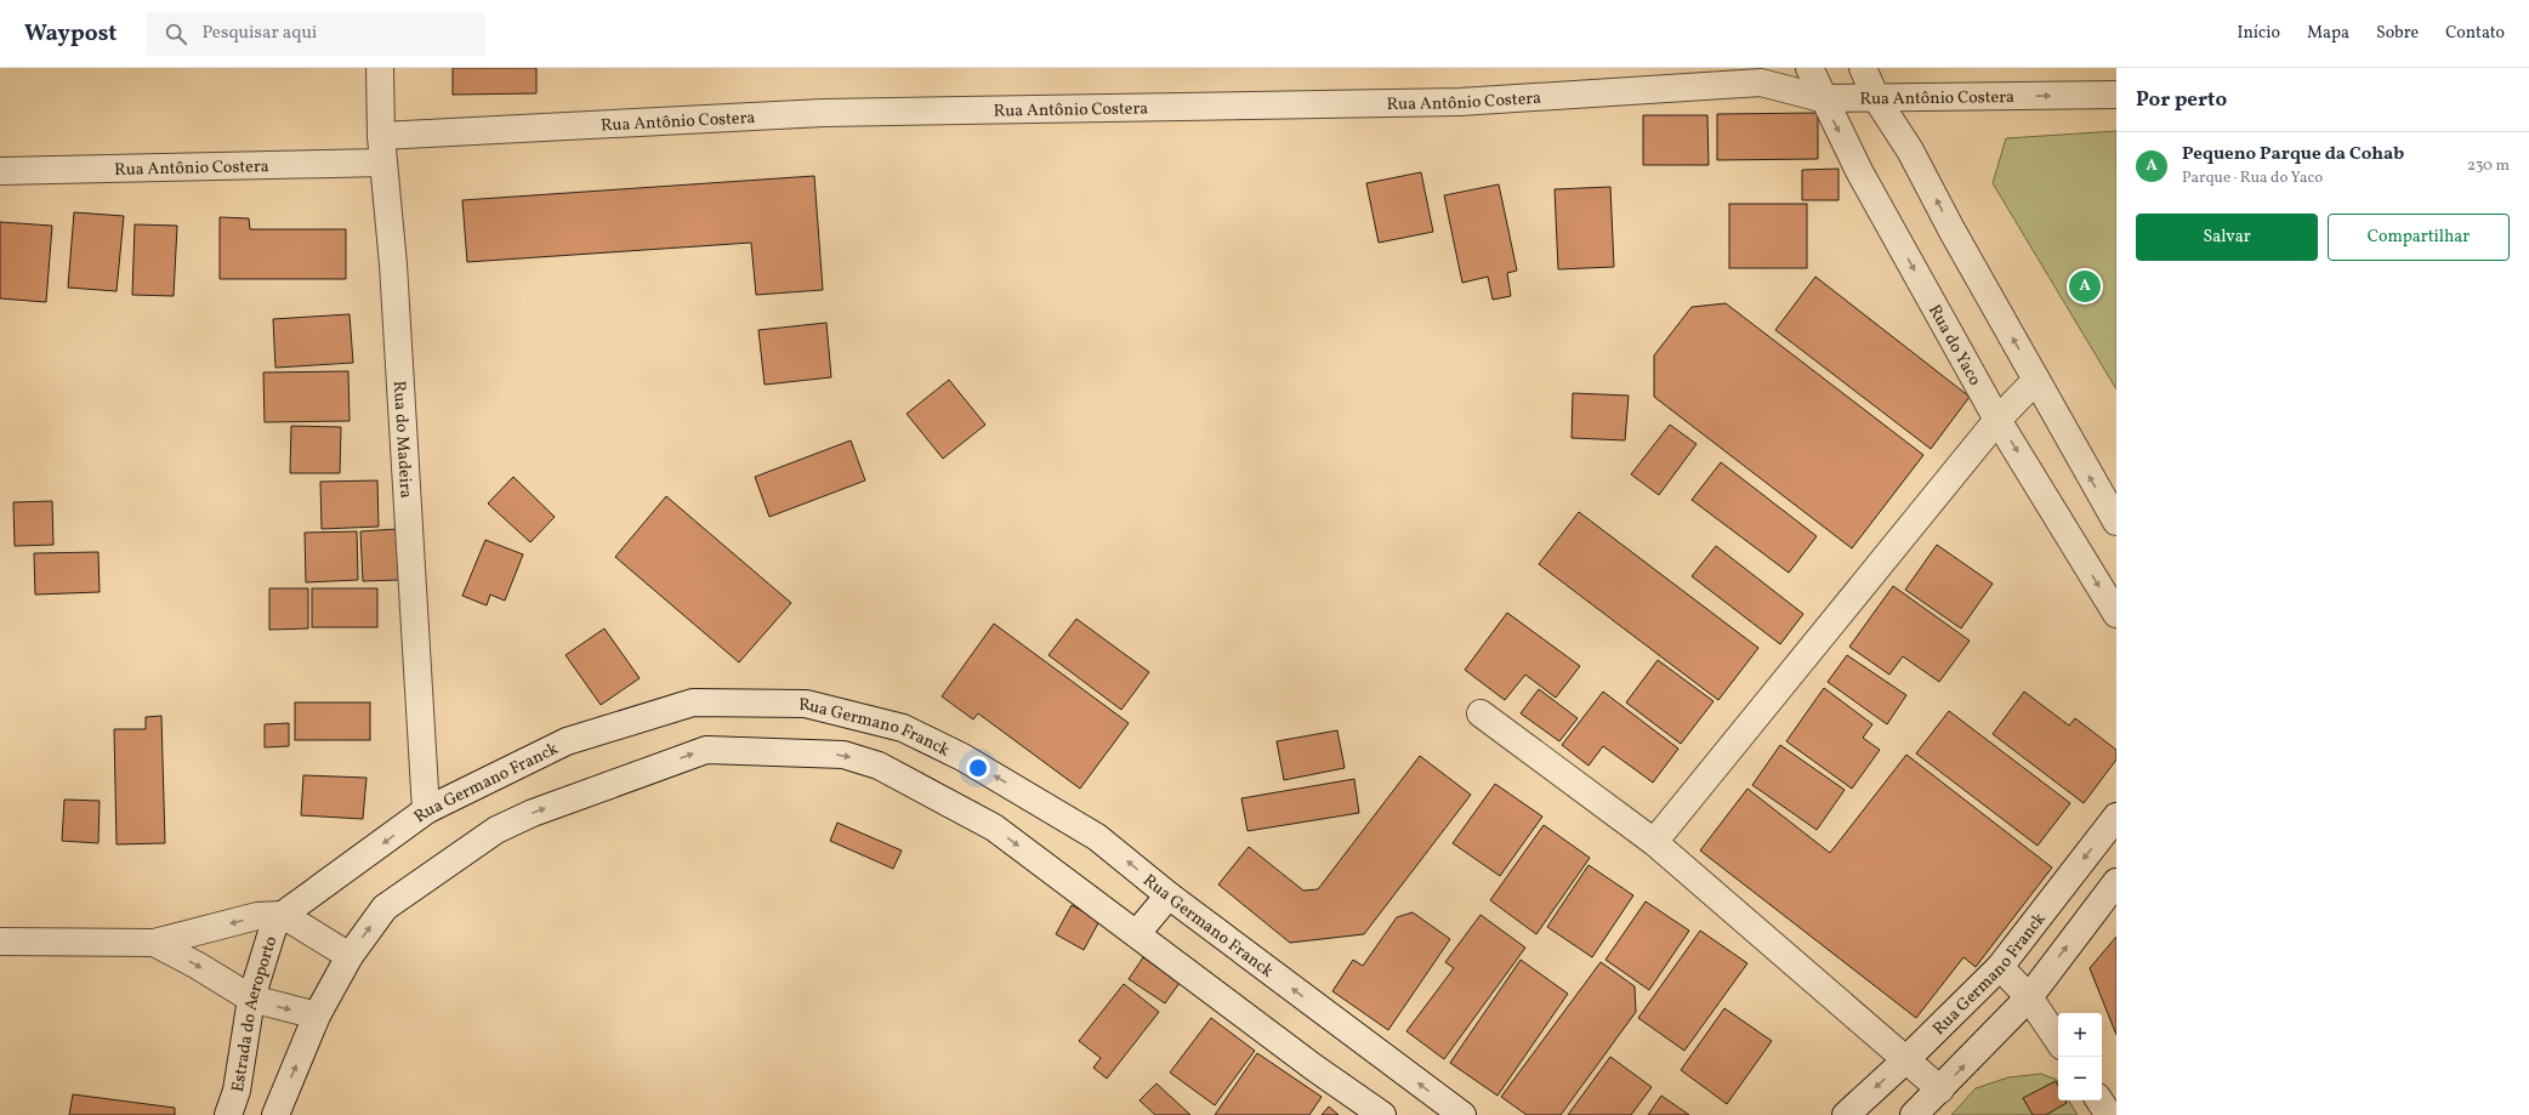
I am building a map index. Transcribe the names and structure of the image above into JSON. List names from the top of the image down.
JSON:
{
  "streets": {
    "street": [
      "Rua Antônio Costera",
      "Rua do Yaco",
      "Rua do Madeira",
      "Rua Germano Franck",
      "Estrada do Aeroporto"
    ]
  },
  "crossings": [
    ["Rua Antônio Costera", "Rua do Yaco"],
    ["Rua Antônio Costera", "Rua do Madeira"],
    ["Rua do Madeira", "Rua Germano Franck"],
    ["Rua Germano Franck", "Estrada do Aeroporto"]
  ],
  "page": {
    "header": "Waypost",
    "search": "Pesquisar aqui",
    "nav": [
      "Início",
      "Mapa",
      "Sobre",
      "Contato"
    ],
    "heading": "Por perto",
    "list": [
      {
        "mark": "A",
        "name": "Pequeno Parque da Cohab",
        "note": "Parque · Rua do Yaco",
        "value": "230 m"
      }
    ],
    "buttons": ["Salvar", "Compartilhar"],
    "pins": "A",
    "map_buttons": ["+", "−"]
  }
}
